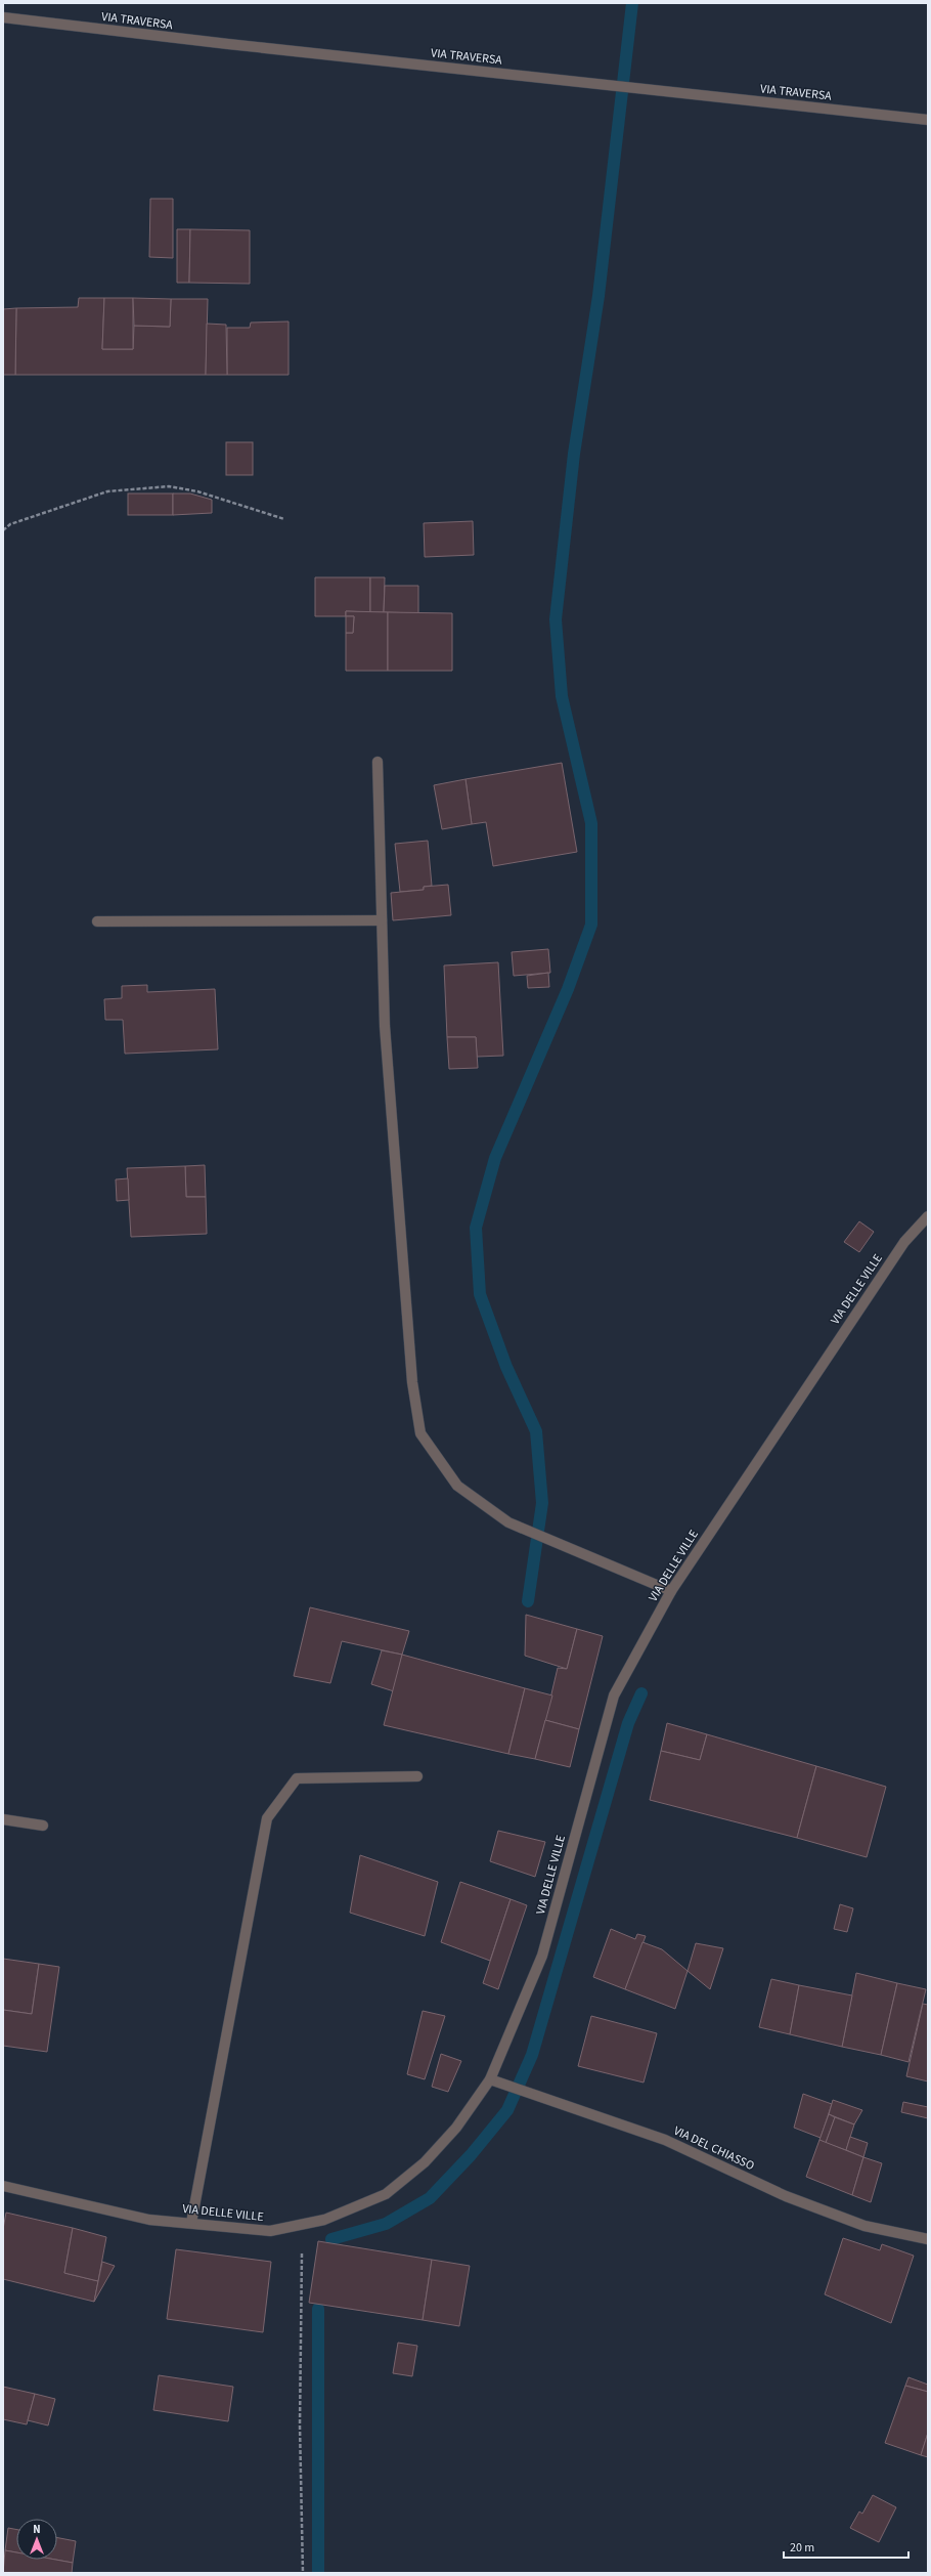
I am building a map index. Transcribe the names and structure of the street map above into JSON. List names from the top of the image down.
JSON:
{
  "streets": {
    "street": ["VIA TRAVERSA", "VIA DELLE VILLE", "VIA DEL CHIASSO"]
  },
  "crossings": [
    ["VIA DELLE VILLE", "VIA DEL CHIASSO"]
  ],
  "scale_bar": "20 m",
  "north": "top"
}
